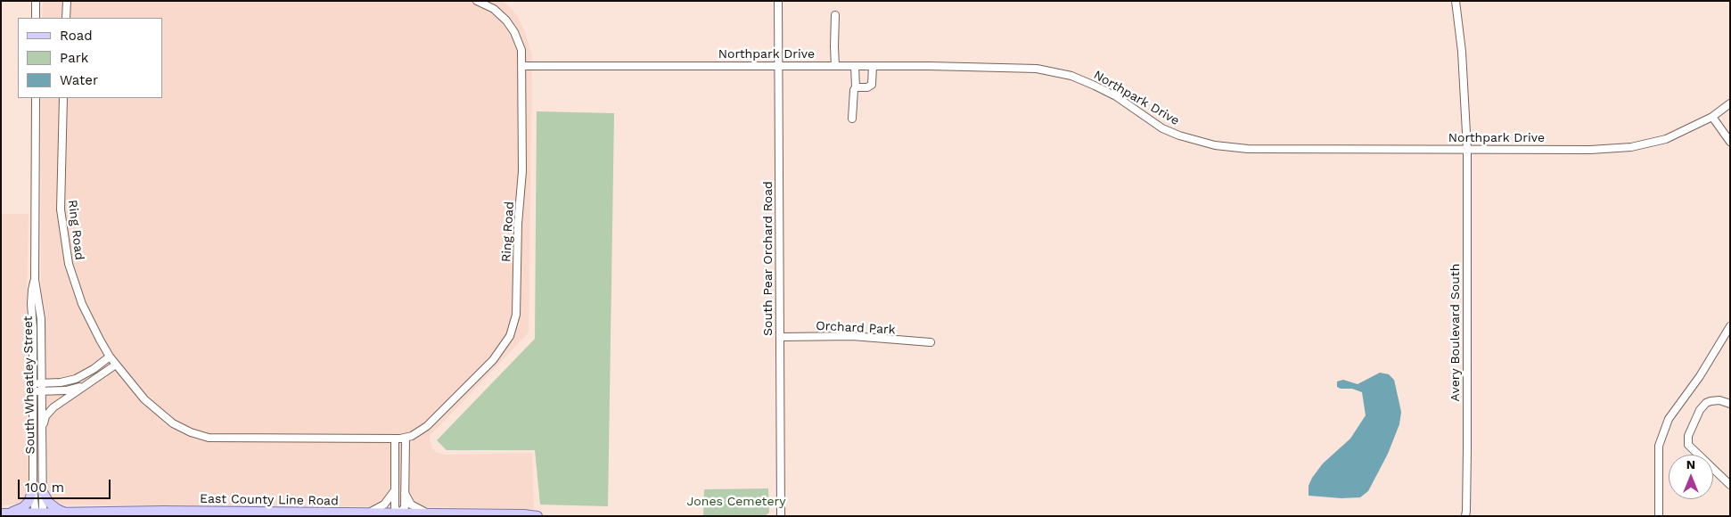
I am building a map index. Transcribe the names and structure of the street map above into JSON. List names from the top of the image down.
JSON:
{
  "streets": {
    "main road": ["East County Line Road"],
    "street": [
      "Northpark Drive",
      "Ring Road",
      "South Pear Orchard Road",
      "Orchard Park",
      "Avery Boulevard South",
      "South Wheatley Street"
    ]
  },
  "crossings": [
    ["Northpark Drive", "Ring Road"],
    ["Northpark Drive", "South Pear Orchard Road"],
    ["Northpark Drive", "Avery Boulevard South"],
    ["South Pear Orchard Road", "Orchard Park"],
    ["South Wheatley Street", "East County Line Road"]
  ],
  "parks": ["Jones Cemetery"],
  "legend": ["Road", "Park", "Water"],
  "scale_bar": "100 m",
  "north": "top"
}
